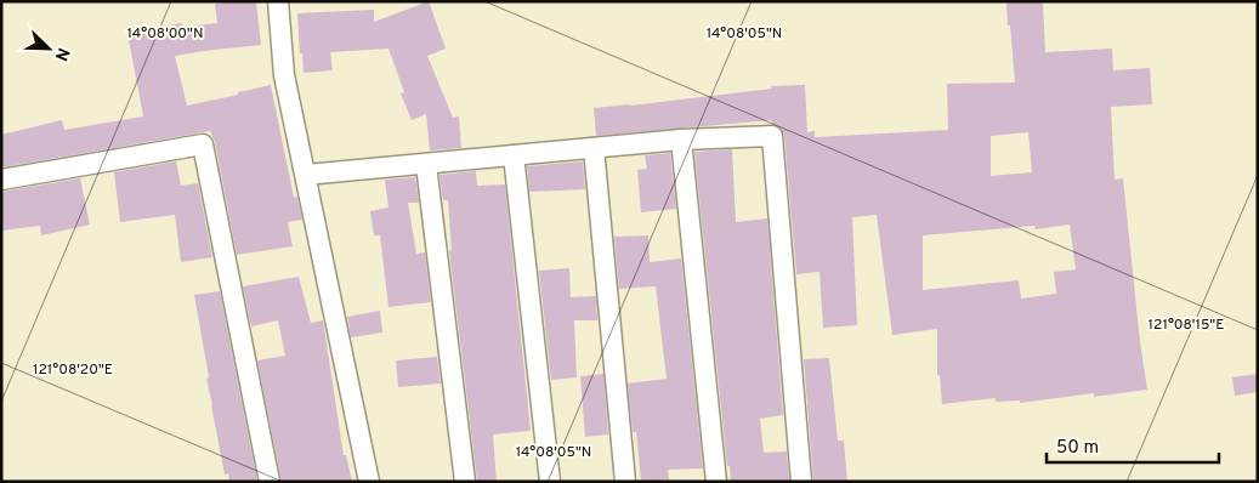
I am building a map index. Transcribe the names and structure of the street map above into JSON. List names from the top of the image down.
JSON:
{
  "scale_bar": "50 m",
  "north": "bottom right",
  "coordinates": [
    "14°08'00\"N",
    "14°08'05\"N",
    "121°08'15\"E",
    "121°08'20\"E"
  ]
}
